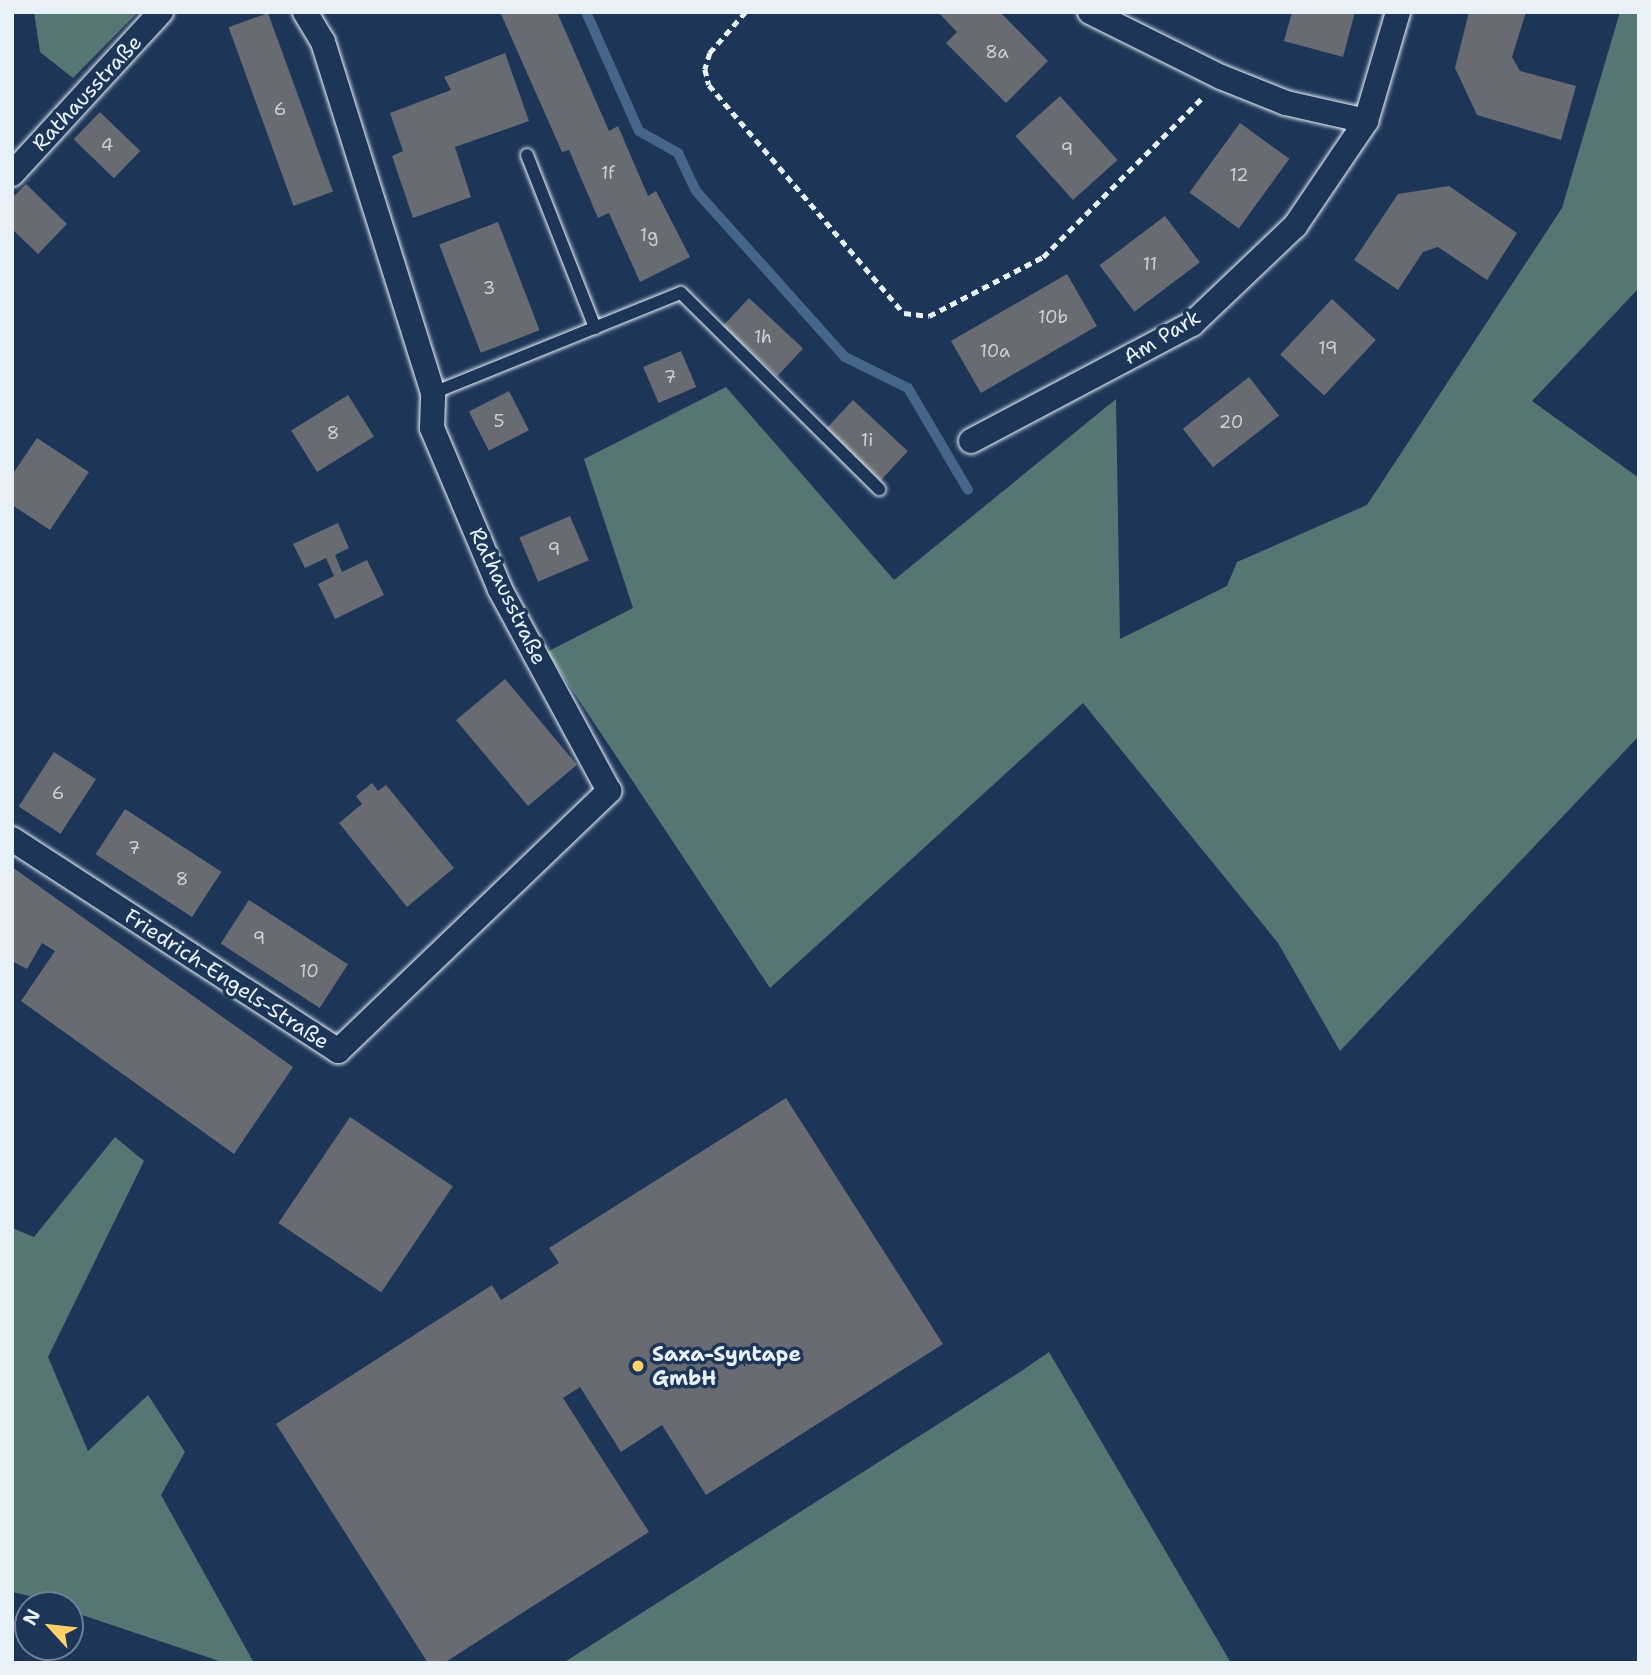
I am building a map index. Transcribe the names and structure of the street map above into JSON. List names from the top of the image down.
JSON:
{
  "streets": {
    "street": ["Rathausstraße", "Am Park", "Friedrich-Engels-Straße"]
  },
  "crossings": [
    ["Rathausstraße", "Friedrich-Engels-Straße"]
  ],
  "places": ["Saxa-Syntape GmbH"],
  "house_numbers": [
    "8a",
    "6",
    "4",
    "9",
    "1f",
    "12",
    "1g",
    "11",
    "3",
    "10b",
    "1h",
    "19",
    "10a",
    "7",
    "5",
    "20",
    "8",
    "1i",
    "9",
    "6",
    "7",
    "8",
    "9",
    "10"
  ],
  "north": "top left"
}
